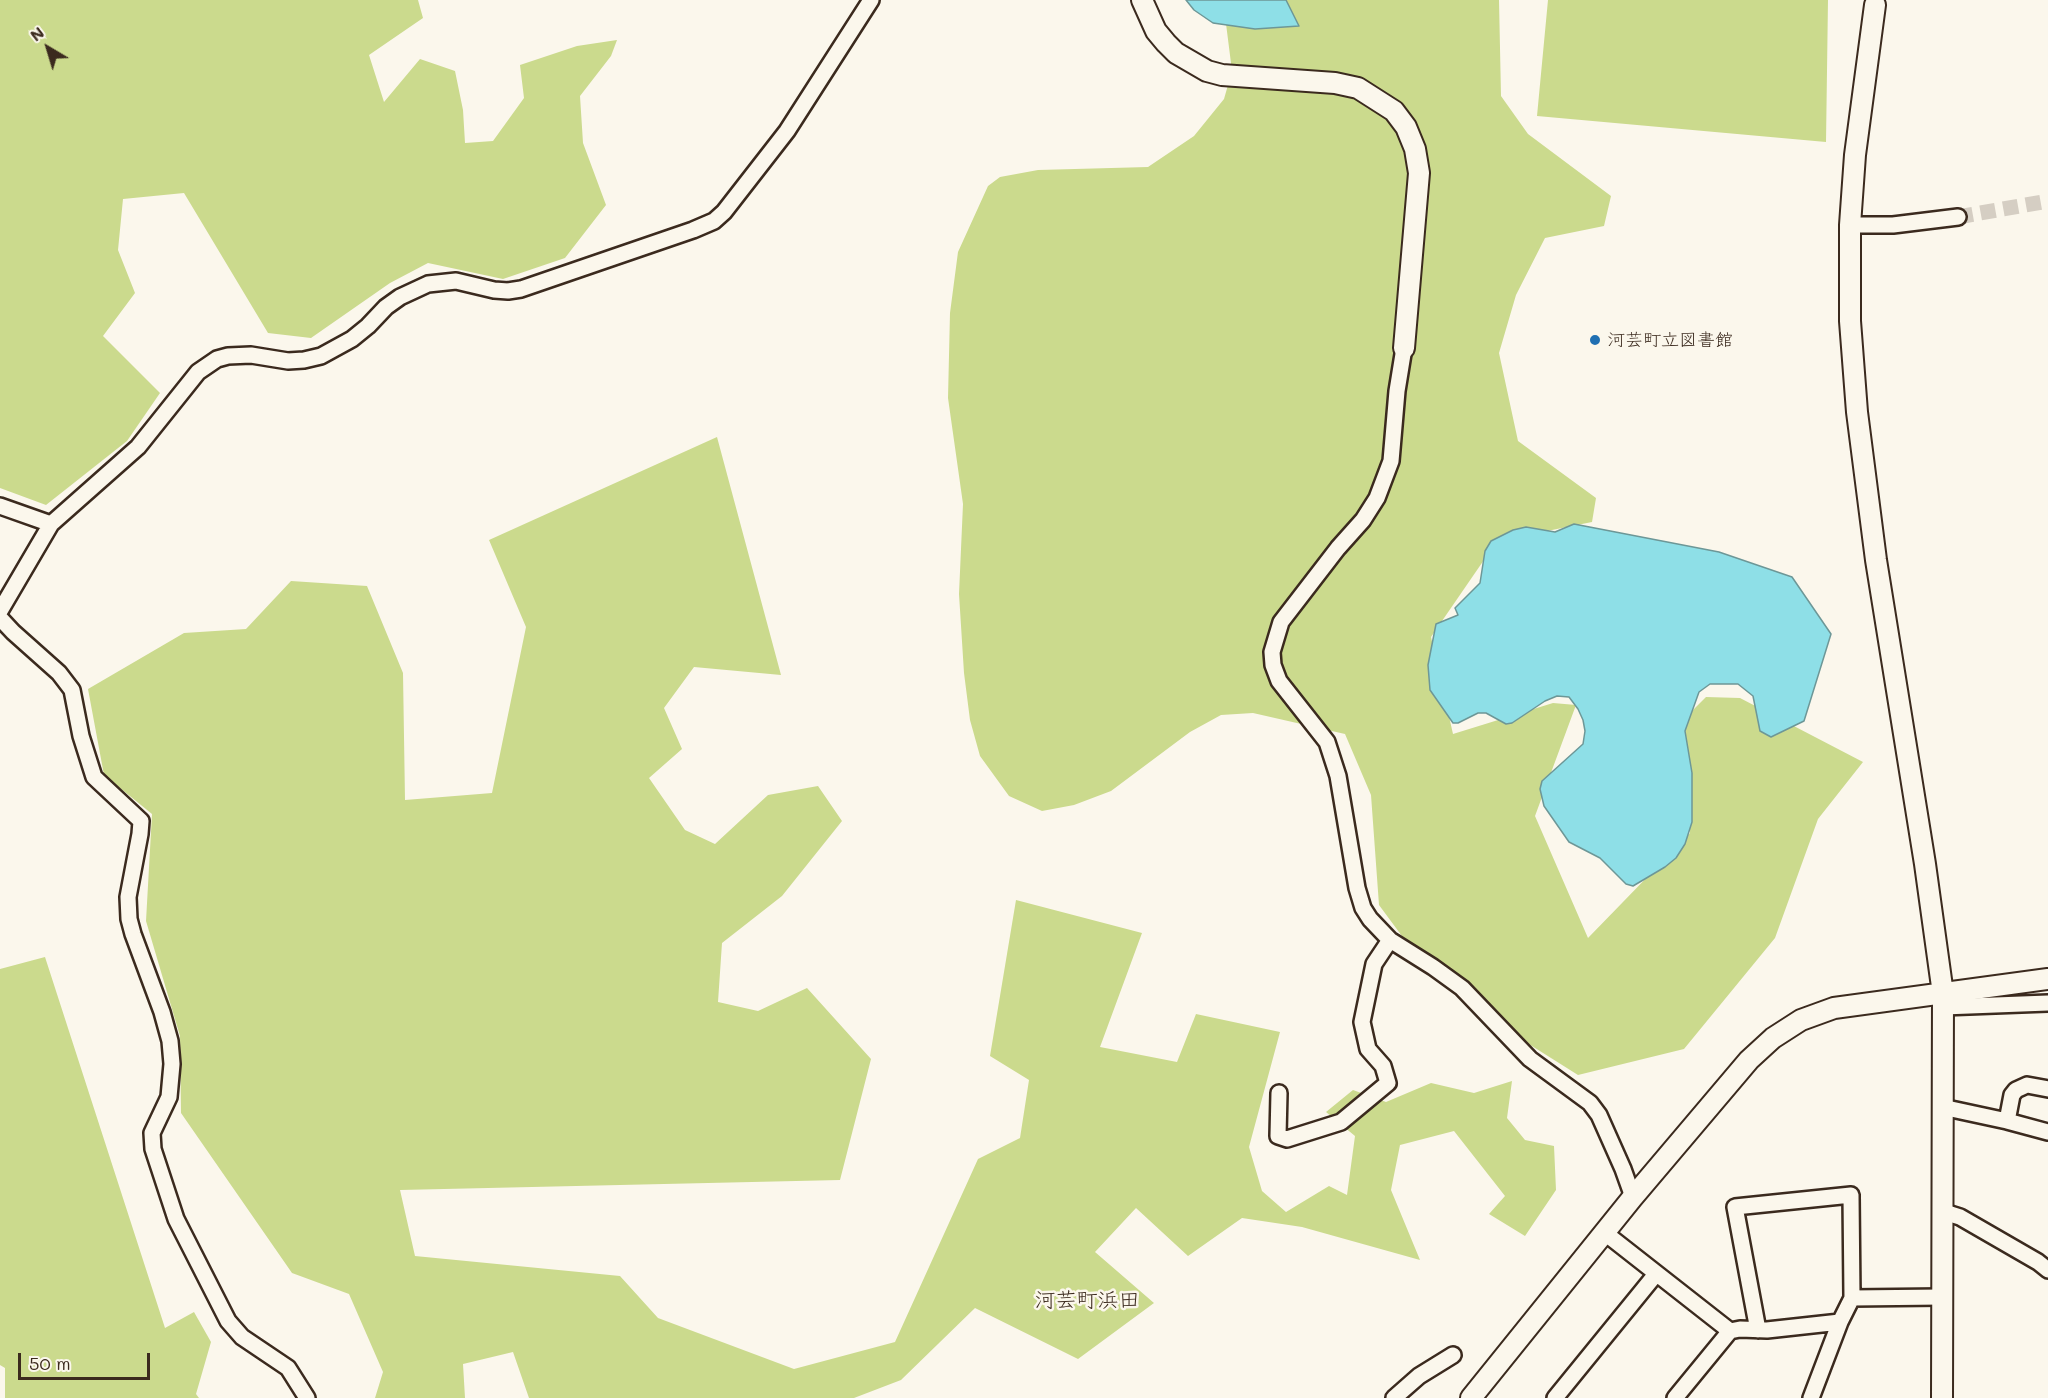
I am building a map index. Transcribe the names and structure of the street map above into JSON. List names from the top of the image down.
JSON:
{
  "districts": ["河芸町浜田"],
  "places": ["河芸町立図書館"],
  "scale_bar": "50 m",
  "north": "top left"
}
